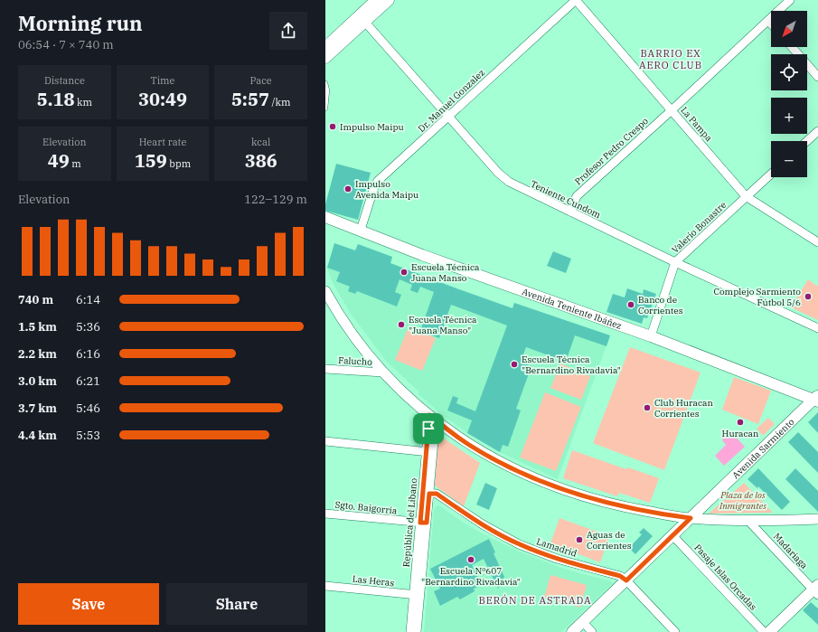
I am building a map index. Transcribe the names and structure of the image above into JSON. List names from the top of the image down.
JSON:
{
  "streets": {
    "main road": ["Avenida Teniente Ibáñez", "Avenida Sarmiento"],
    "street": [
      "Dr. Manuel Gonzalez",
      "La Pampa",
      "Profesor Pedro Crespo",
      "Teniente Cundom",
      "Valerio Bonastre",
      "Falucho",
      "Sgto. Baigorria",
      "República del Libano",
      "Lamadrid",
      "Madariaga",
      "Pasaje Islas Orcadas",
      "Las Heras"
    ]
  },
  "crossings": [
    ["Dr. Manuel Gonzalez", "La Pampa"],
    ["Dr. Manuel Gonzalez", "Teniente Cundom"],
    ["Dr. Manuel Gonzalez", "Avenida Teniente Ibáñez"],
    ["La Pampa", "Profesor Pedro Crespo"],
    ["La Pampa", "Valerio Bonastre"],
    ["Profesor Pedro Crespo", "Teniente Cundom"],
    ["Teniente Cundom", "Valerio Bonastre"],
    ["Valerio Bonastre", "Avenida Teniente Ibáñez"],
    ["Avenida Teniente Ibáñez", "Avenida Sarmiento"],
    ["Avenida Sarmiento", "Lamadrid"],
    ["Avenida Sarmiento", "Pasaje Islas Orcadas"],
    ["Sgto. Baigorria", "República del Libano"],
    ["República del Libano", "Lamadrid"],
    ["República del Libano", "Las Heras"]
  ],
  "districts": ["BARRIO EX AERO CLUB", "BERÓN DE ASTRADA"],
  "parks": ["Plaza de los Inmigrantes"],
  "places": [
    "Impulso Maipu",
    "Impulso Avenida Maipu",
    "Escuela Técnica Juana Manso",
    "Complejo Sarmiento Fútbol 5/6",
    "Banco de Corrientes",
    "Escuela Técnica \"Juana Manso\"",
    "Escuela Técnica \"Bernardino Rivadavia\"",
    "Club Huracan Corrientes",
    "Huracan",
    "Aguas de Corrientes",
    "Escuela Nº607 \"Bernardino Rivadavia\""
  ],
  "north": "bottom left",
  "page": {
    "heading": ["Morning run", "06:54 · 7 × 740 m"],
    "map_buttons": ["+", "−"],
    "stats": [
      ["Distance", "5.18 km"],
      ["Time", "30:49"],
      ["Pace", "5:57 /km"],
      ["Elevation", "49 m"],
      ["Heart rate", "159 bpm"],
      ["kcal", "386"]
    ],
    "chart": ["Elevation", "122–129 m"],
    "list": [
      {
        "name": "740 m",
        "note": "6:14"
      },
      {
        "name": "1.5 km",
        "note": "5:36"
      },
      {
        "name": "2.2 km",
        "note": "6:16"
      },
      {
        "name": "3.0 km",
        "note": "6:21"
      },
      {
        "name": "3.7 km",
        "note": "5:46"
      },
      {
        "name": "4.4 km",
        "note": "5:53"
      }
    ],
    "buttons": ["Save", "Share"]
  }
}
